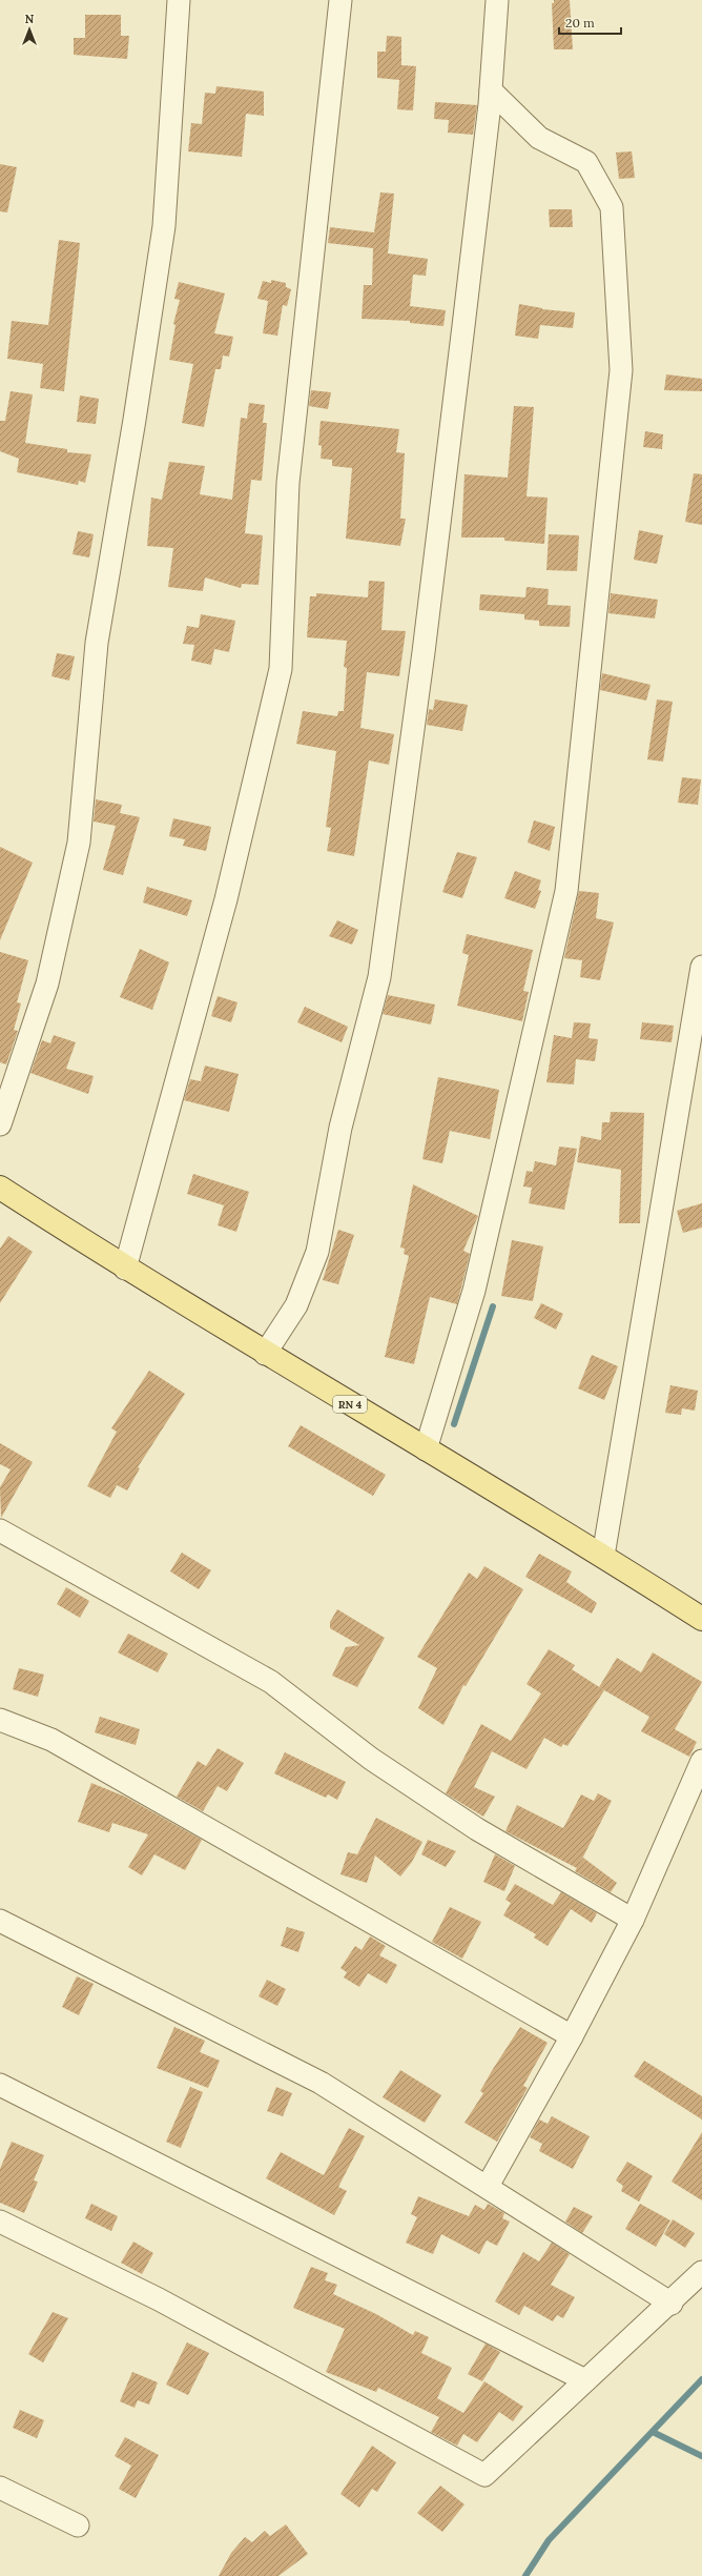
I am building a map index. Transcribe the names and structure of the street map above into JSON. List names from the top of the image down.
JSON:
{
  "streets": {
    "main road": ["RN 4"]
  },
  "scale_bar": "20 m",
  "north": "top"
}
